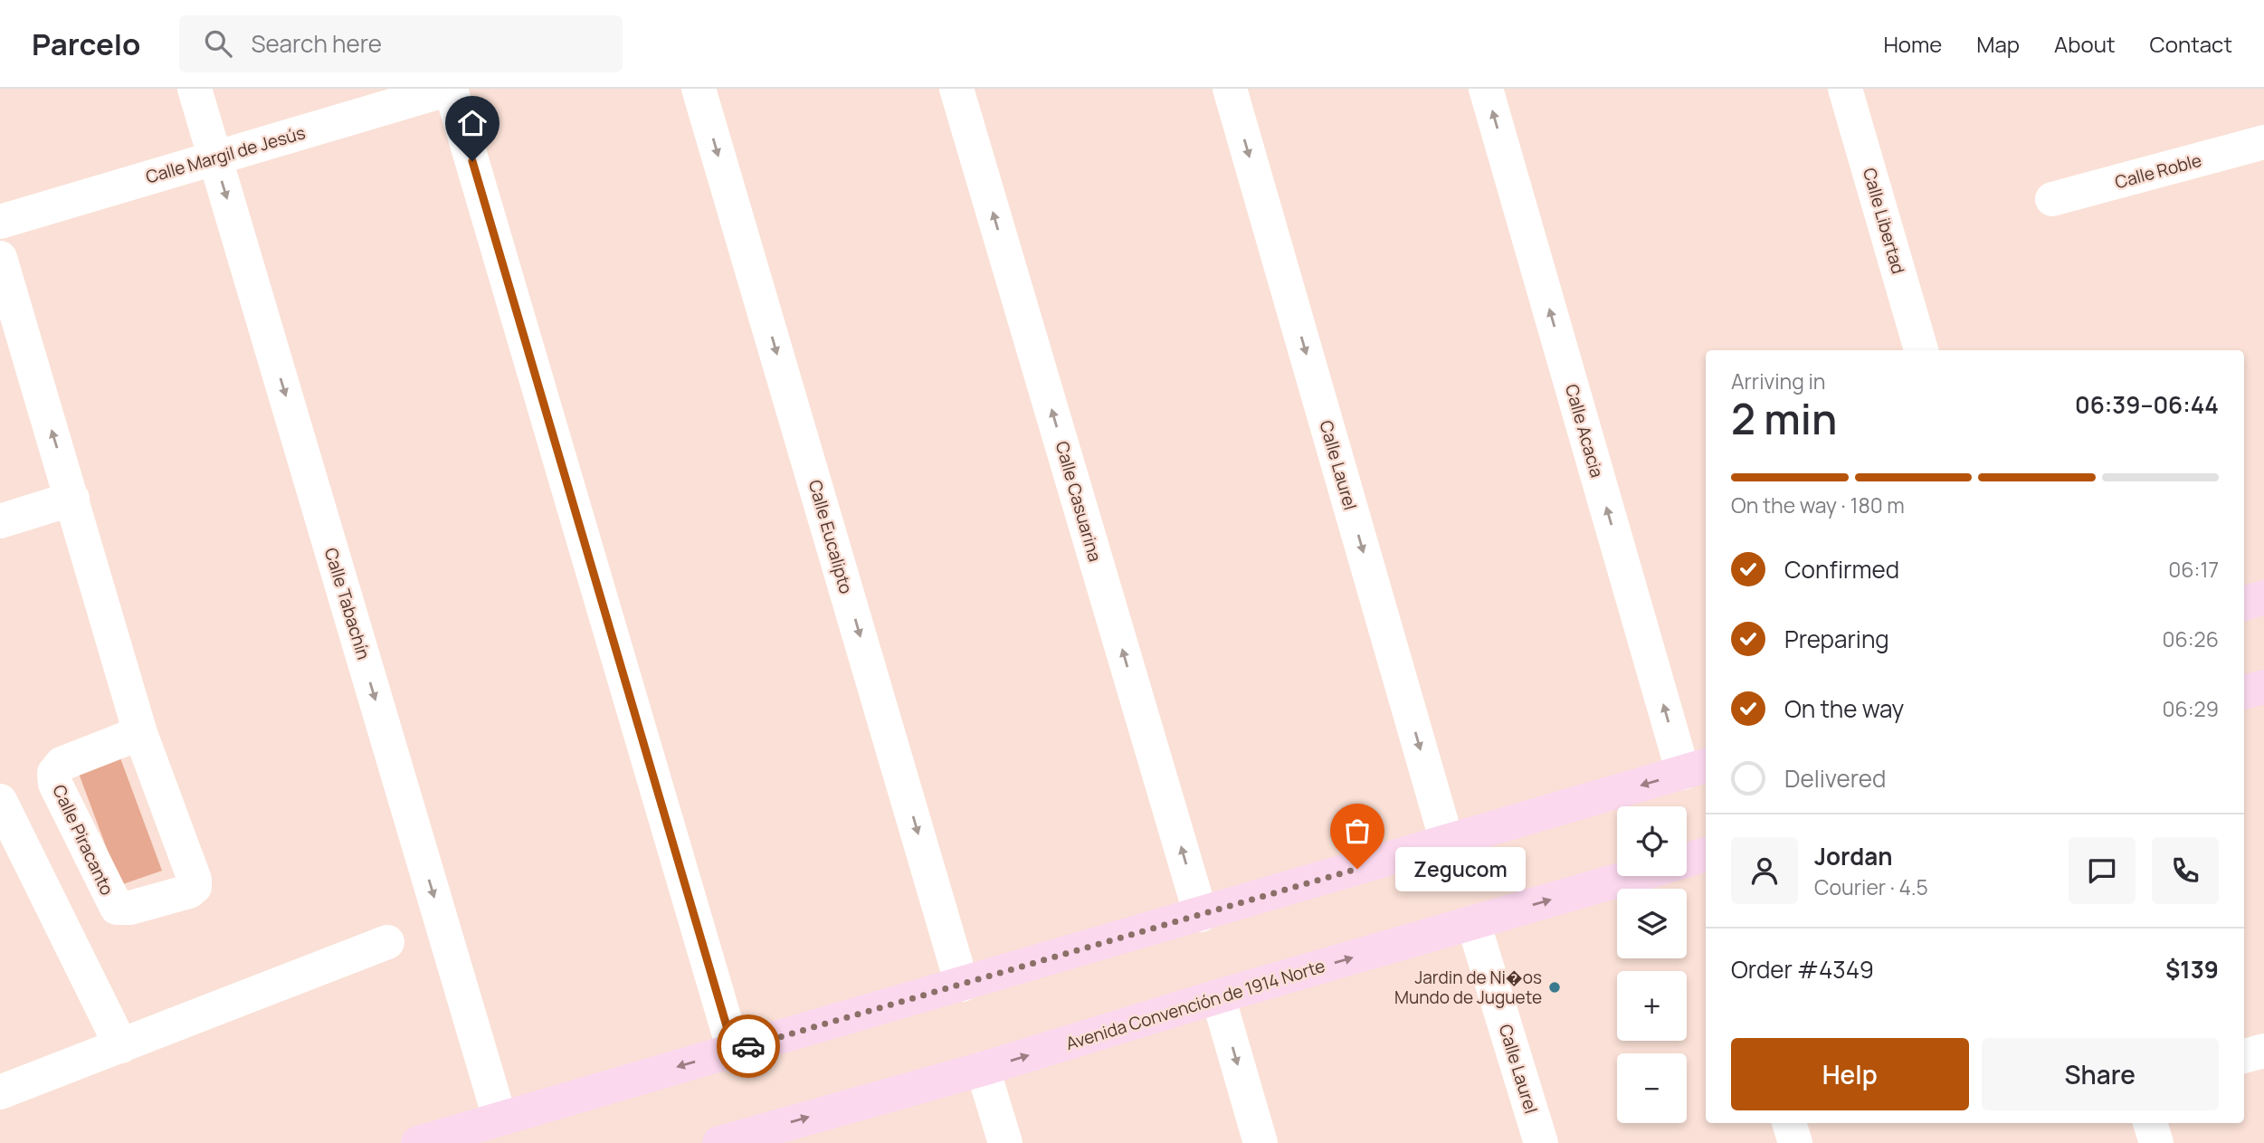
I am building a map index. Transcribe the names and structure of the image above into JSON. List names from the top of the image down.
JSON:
{
  "streets": {
    "main road": ["Avenida Convención de 1914 Norte"],
    "street": [
      "Calle Margil de Jesús",
      "Calle Roble",
      "Calle Libertad",
      "Calle Acacia",
      "Calle Laurel",
      "Calle Casuarina",
      "Calle Eucalipto",
      "Calle Tabachín",
      "Calle Piracanto"
    ]
  },
  "crossings": [
    ["Calle Margil de Jesús", "Calle Tabachín"],
    ["Calle Laurel", "Avenida Convención de 1914 Norte"]
  ],
  "one_way": ["Calle Acacia", "Calle Laurel", "Calle Casuarina"],
  "places": ["Zegucom", "Jardin de Ni�os Mundo de Juguete"],
  "page": {
    "header": "Parcelo",
    "search": "Search here",
    "nav": [
      "Home",
      "Map",
      "About",
      "Contact"
    ],
    "heading": ["2 min", "Arriving in", "06:39–06:44"],
    "panel": [
      "Jordan",
      "Courier · 4.5",
      "Order #4349",
      "$139"
    ],
    "bar": "On the way · 180 m",
    "list": [
      ["Confirmed", "06:17"],
      ["Preparing", "06:26"],
      ["On the way", "06:29"],
      "Delivered"
    ],
    "map_buttons": ["+", "−"],
    "bubble": "Zegucom",
    "buttons": ["Help", "Share"]
  }
}
